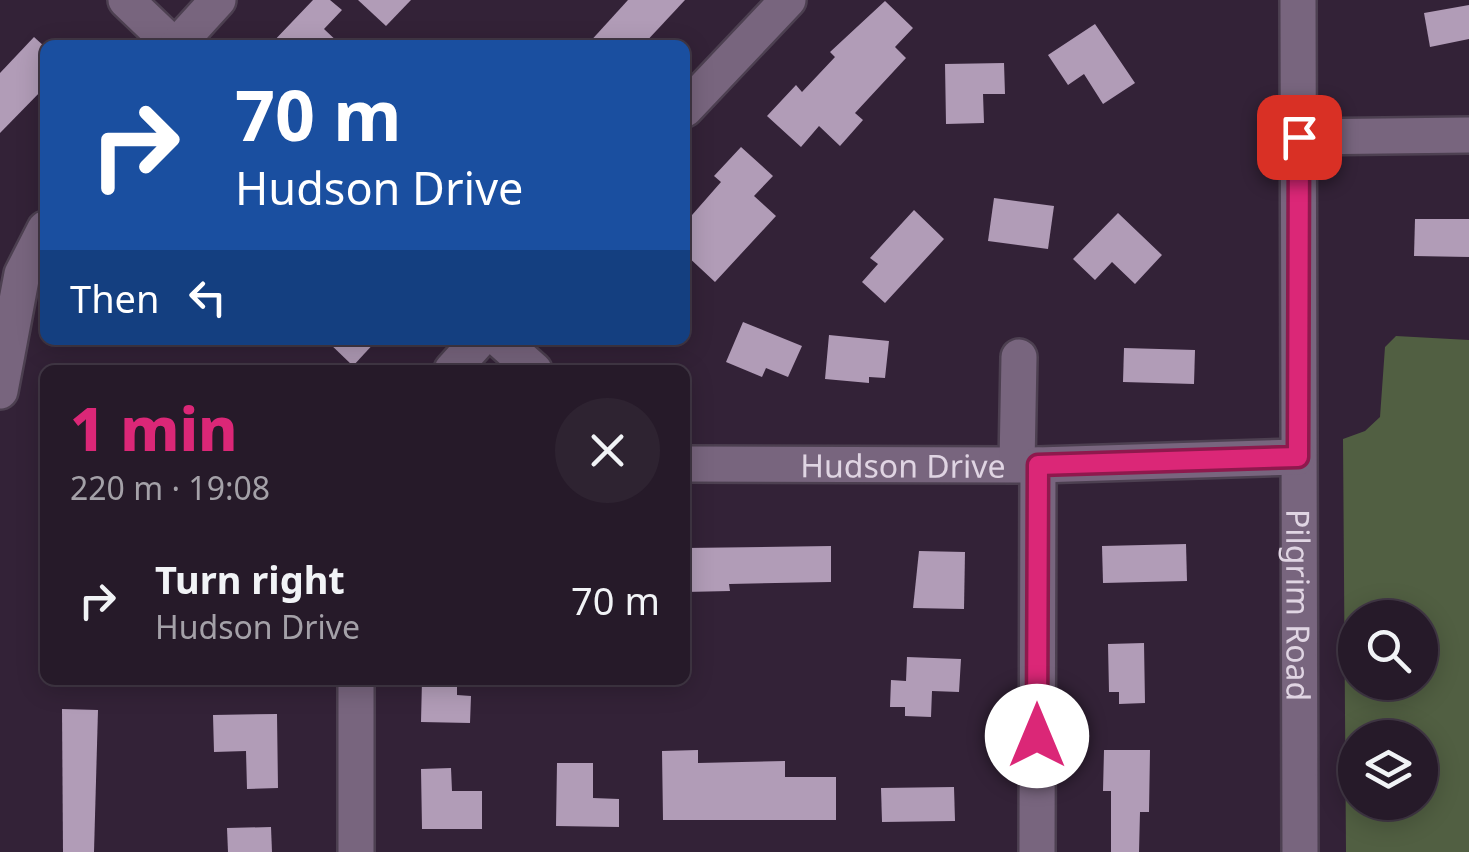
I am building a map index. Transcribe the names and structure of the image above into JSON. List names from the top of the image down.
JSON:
{
  "streets": {
    "street": ["Hudson Drive", "Pilgrim Road"]
  },
  "crossings": [
    ["Hudson Drive", "Pilgrim Road"]
  ],
  "page": {
    "turn": ["70 m", "Hudson Drive"],
    "then": "Then",
    "heading": ["1 min", "220 m · 19:08"],
    "list": [
      {
        "name": "Turn right",
        "note": "Hudson Drive",
        "value": "70 m"
      }
    ]
  }
}
